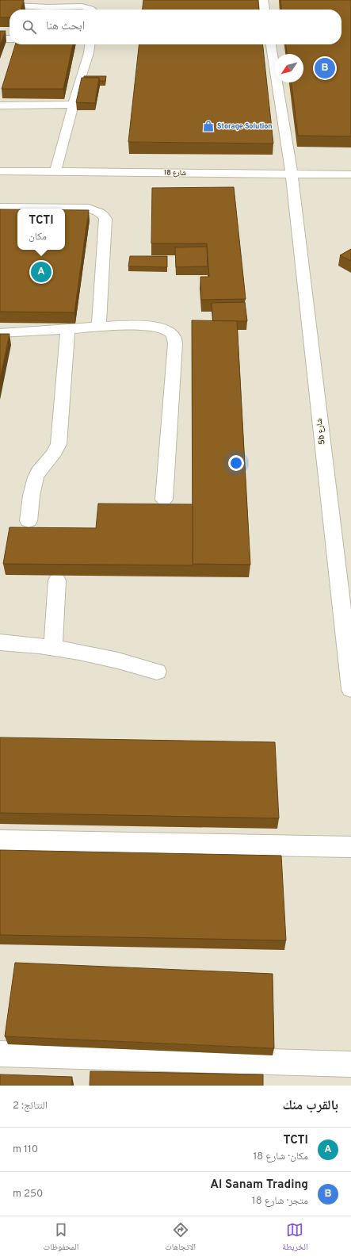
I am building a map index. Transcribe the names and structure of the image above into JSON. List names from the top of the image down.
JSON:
{
  "streets": {
    "street": ["شارع 18", "5b شارع"]
  },
  "crossings": [
    ["شارع 18", "5b شارع"]
  ],
  "places": {
    "shop": ["Storage Solution"]
  },
  "north": "bottom left",
  "page": {
    "search": "ابحث هنا",
    "pins": ["B", "A"],
    "popup": ["TCTI", "مكان"],
    "heading": ["بالقرب منك", "النتائج: 2"],
    "list": [
      {
        "mark": "A",
        "name": "TCTI",
        "note": "مكان · شارع 18",
        "value": "110 m"
      },
      {
        "mark": "B",
        "name": "Al Sanam Trading",
        "note": "متجر · شارع 18",
        "value": "250 m"
      }
    ],
    "nav": ["الخريطة", "الاتجاهات", "المحفوظات"]
  }
}
